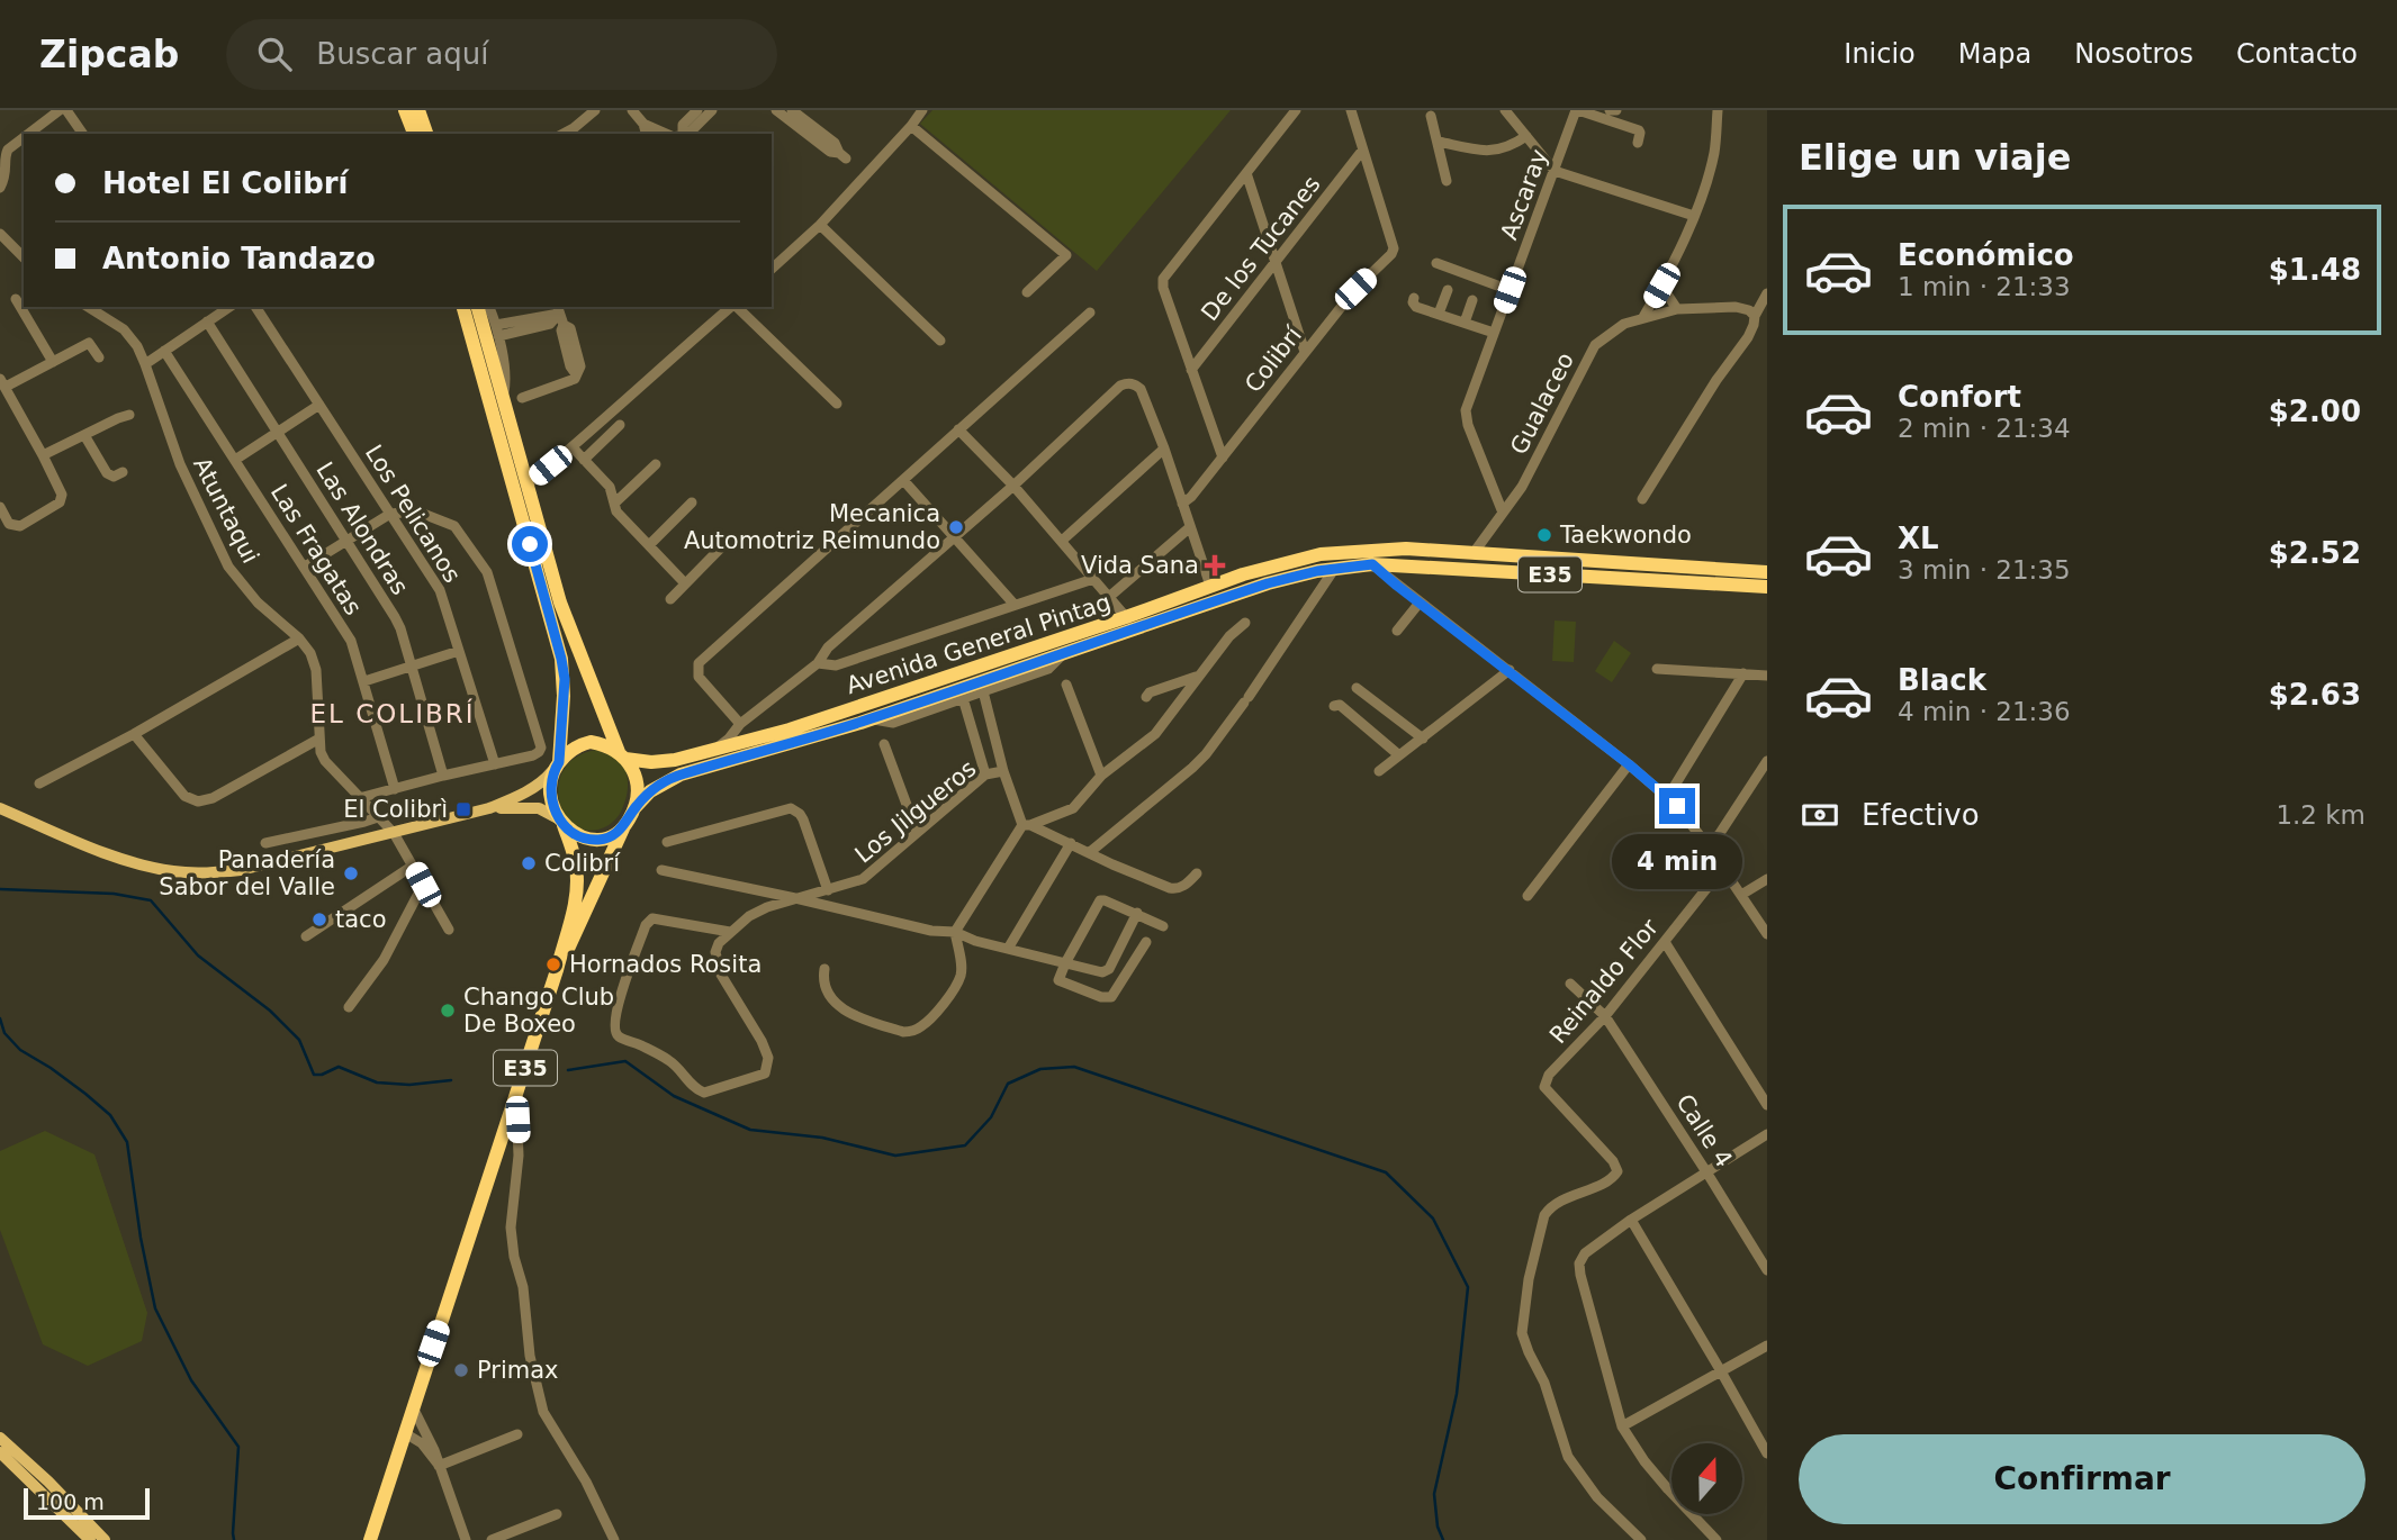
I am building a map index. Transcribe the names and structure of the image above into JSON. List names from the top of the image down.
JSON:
{
  "streets": {
    "highway": ["E35", "Avenida General Pintag"],
    "street": [
      "Ascaray",
      "De los Tucanes",
      "Colibrí",
      "Gualaceo",
      "Atuntaqui",
      "Los Pelicanos",
      "Las Alondras",
      "Las Fragatas",
      "Los Jilgueros",
      "Reinaldo Flor",
      "Calle 4"
    ]
  },
  "crossings": [
    ["Ascaray", "Gualaceo"],
    ["De los Tucanes", "Colibrí"],
    ["Gualaceo", "Avenida General Pintag"],
    ["E35", "Avenida General Pintag"],
    ["Reinaldo Flor", "Calle 4"]
  ],
  "districts": ["EL COLIBRÍ"],
  "places": {
    "other": [
      "Mecanica Automotriz Reimundo",
      "Taekwondo",
      "Colibrí",
      "Panadería Sabor del Valle",
      "taco",
      "Hornados Rosita",
      "Chango Club De Boxeo",
      "Primax"
    ],
    "health": ["Vida Sana"],
    "transit": ["El Colibrì"]
  },
  "scale_bar": "100 m",
  "north": "top",
  "page": {
    "header": "Zipcab",
    "search": "Buscar aquí",
    "nav": [
      "Inicio",
      "Mapa",
      "Nosotros",
      "Contacto"
    ],
    "heading": "Elige un viaje",
    "banner": ["Hotel El Colibrí", "Antonio Tandazo"],
    "list": [
      {
        "name": "Económico",
        "note": "1 min · 21:33",
        "value": "$1.48"
      },
      {
        "name": "Confort",
        "note": "2 min · 21:34",
        "value": "$2.00"
      },
      {
        "name": "XL",
        "note": "3 min · 21:35",
        "value": "$2.52"
      },
      {
        "name": "Black",
        "note": "4 min · 21:36",
        "value": "$2.63"
      }
    ],
    "pay": ["Efectivo", "1.2 km"],
    "bubble": "4 min",
    "buttons": "Confirmar",
    "scale": "100 m"
  }
}
